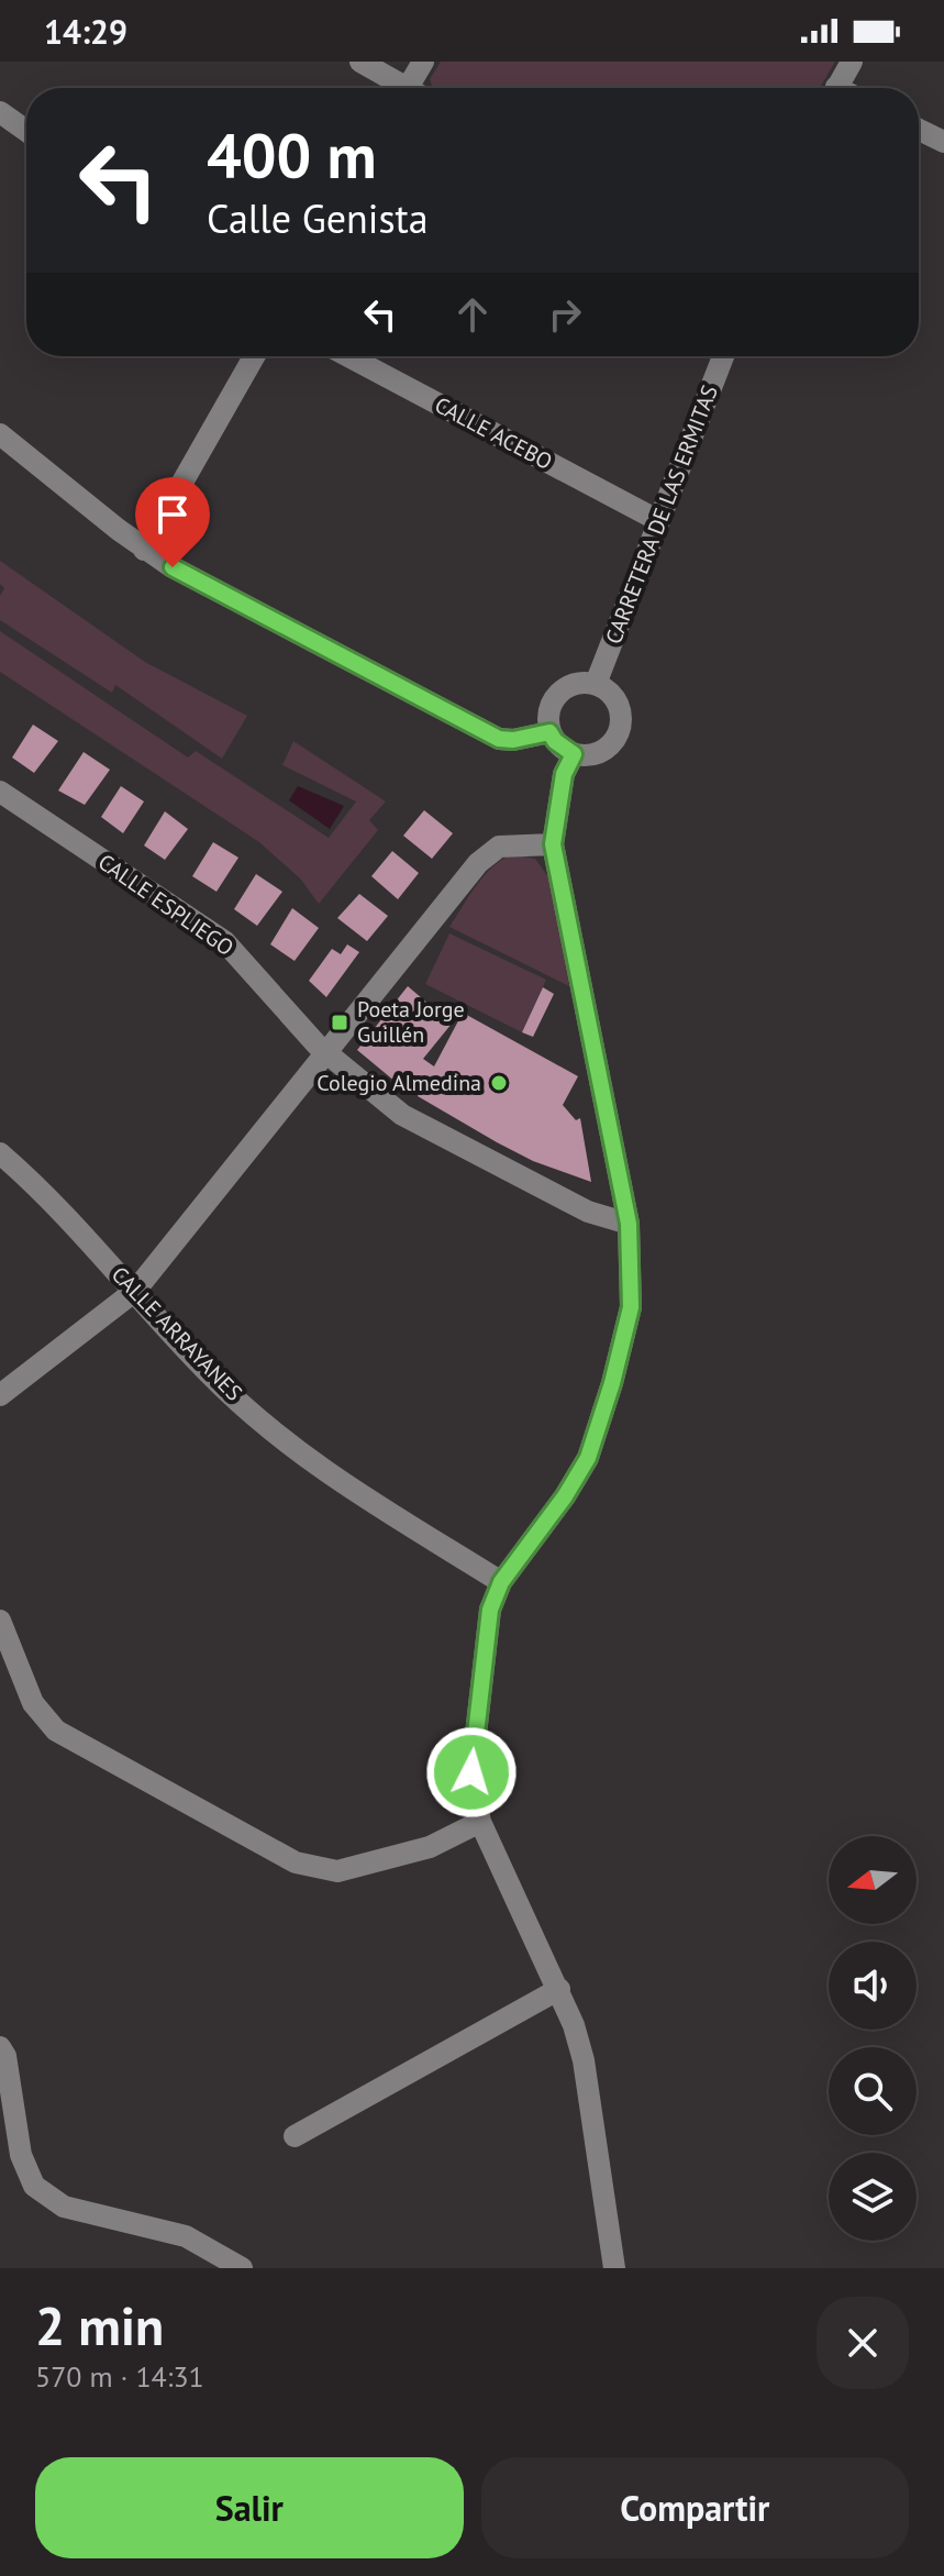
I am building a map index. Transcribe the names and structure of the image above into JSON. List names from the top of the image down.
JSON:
{
  "streets": {
    "street": [
      "CALLE ACEBO",
      "CARRETERA DE LAS ERMITAS",
      "CALLE ESPLIEGO",
      "CALLE ARRAYANES"
    ]
  },
  "crossings": [
    ["CALLE ACEBO", "CARRETERA DE LAS ERMITAS"]
  ],
  "places": {
    "transit": ["Poeta Jorge Guillén"],
    "other": ["Colegio Almedina"]
  },
  "north": "left",
  "page": {
    "status": "14:29",
    "turn": ["400 m", "Calle Genista"],
    "heading": ["2 min", "570 m · 14:31"],
    "buttons": ["Salir", "Compartir"]
  }
}
